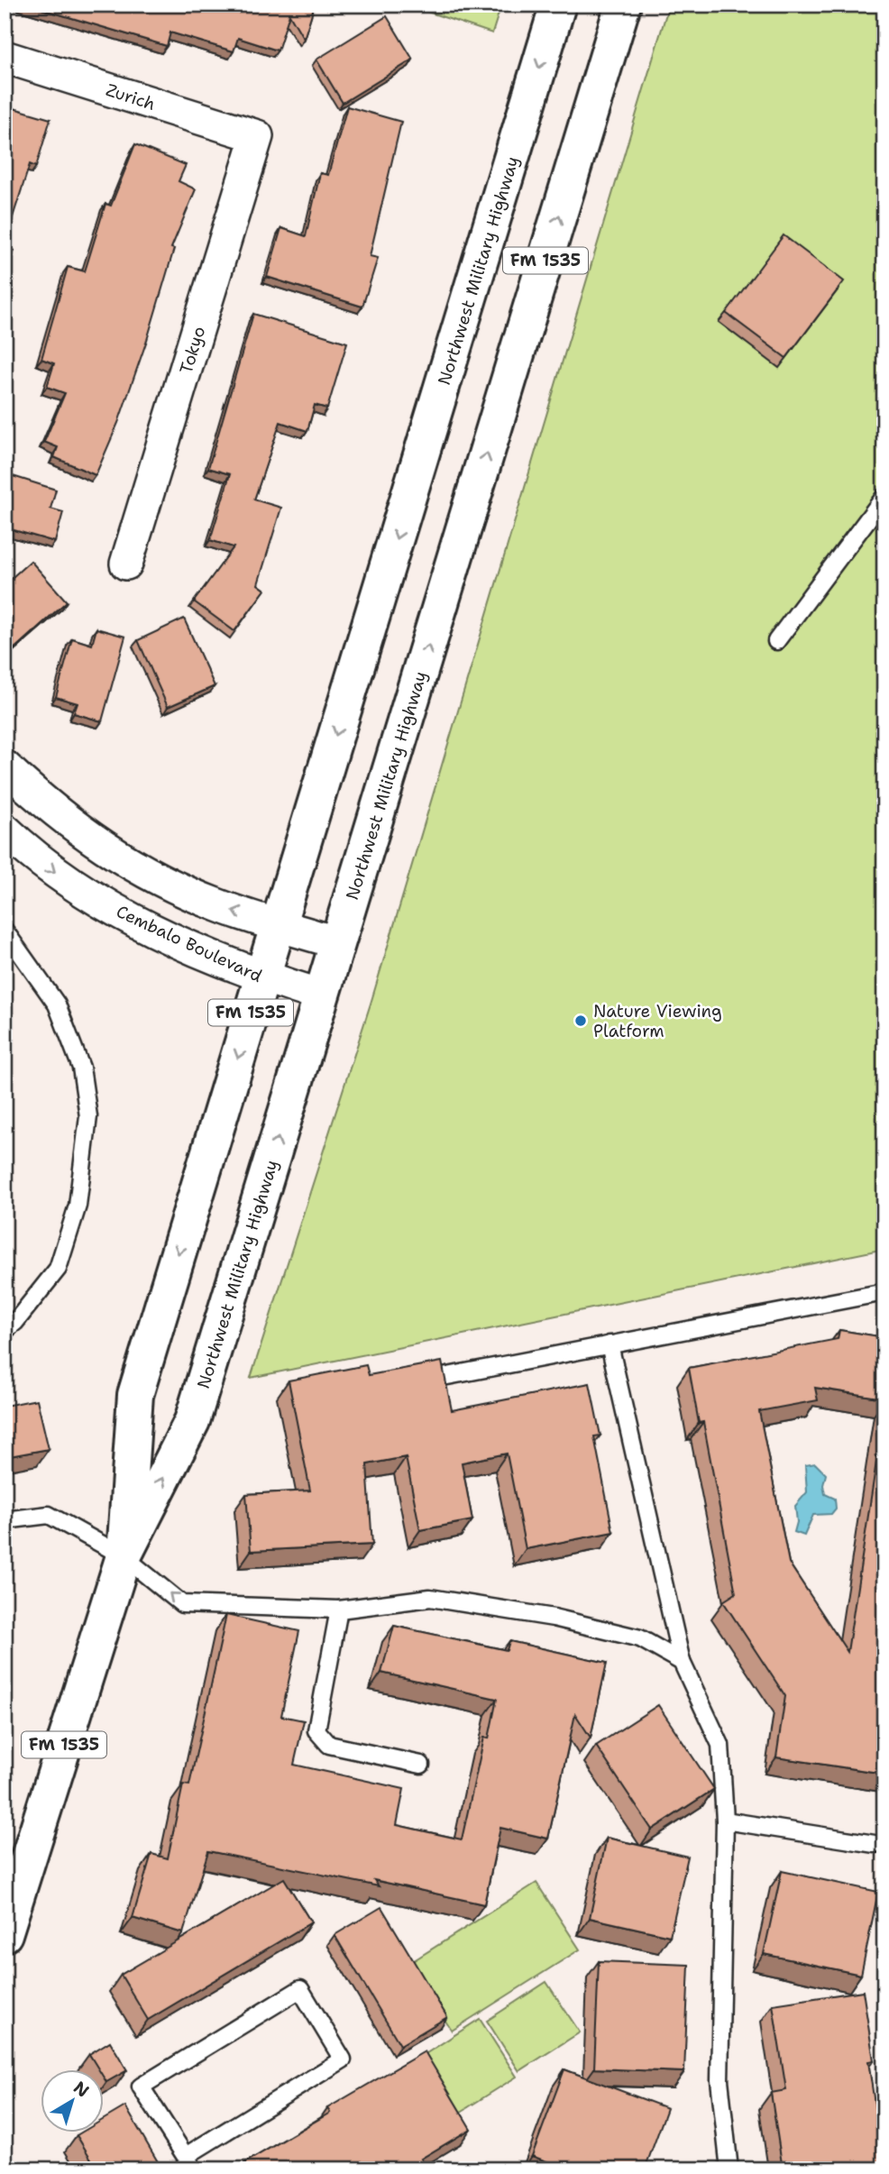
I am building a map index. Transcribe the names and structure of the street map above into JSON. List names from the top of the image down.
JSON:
{
  "streets": {
    "main road": ["FM 1535", "Northwest Military Highway"],
    "street": ["Zurich", "Tokyo", "Cembalo Boulevard"]
  },
  "crossings": [
    ["Zurich", "Tokyo"],
    ["Northwest Military Highway", "Cembalo Boulevard"]
  ],
  "places": ["Nature Viewing Platform"],
  "north": "top right"
}
